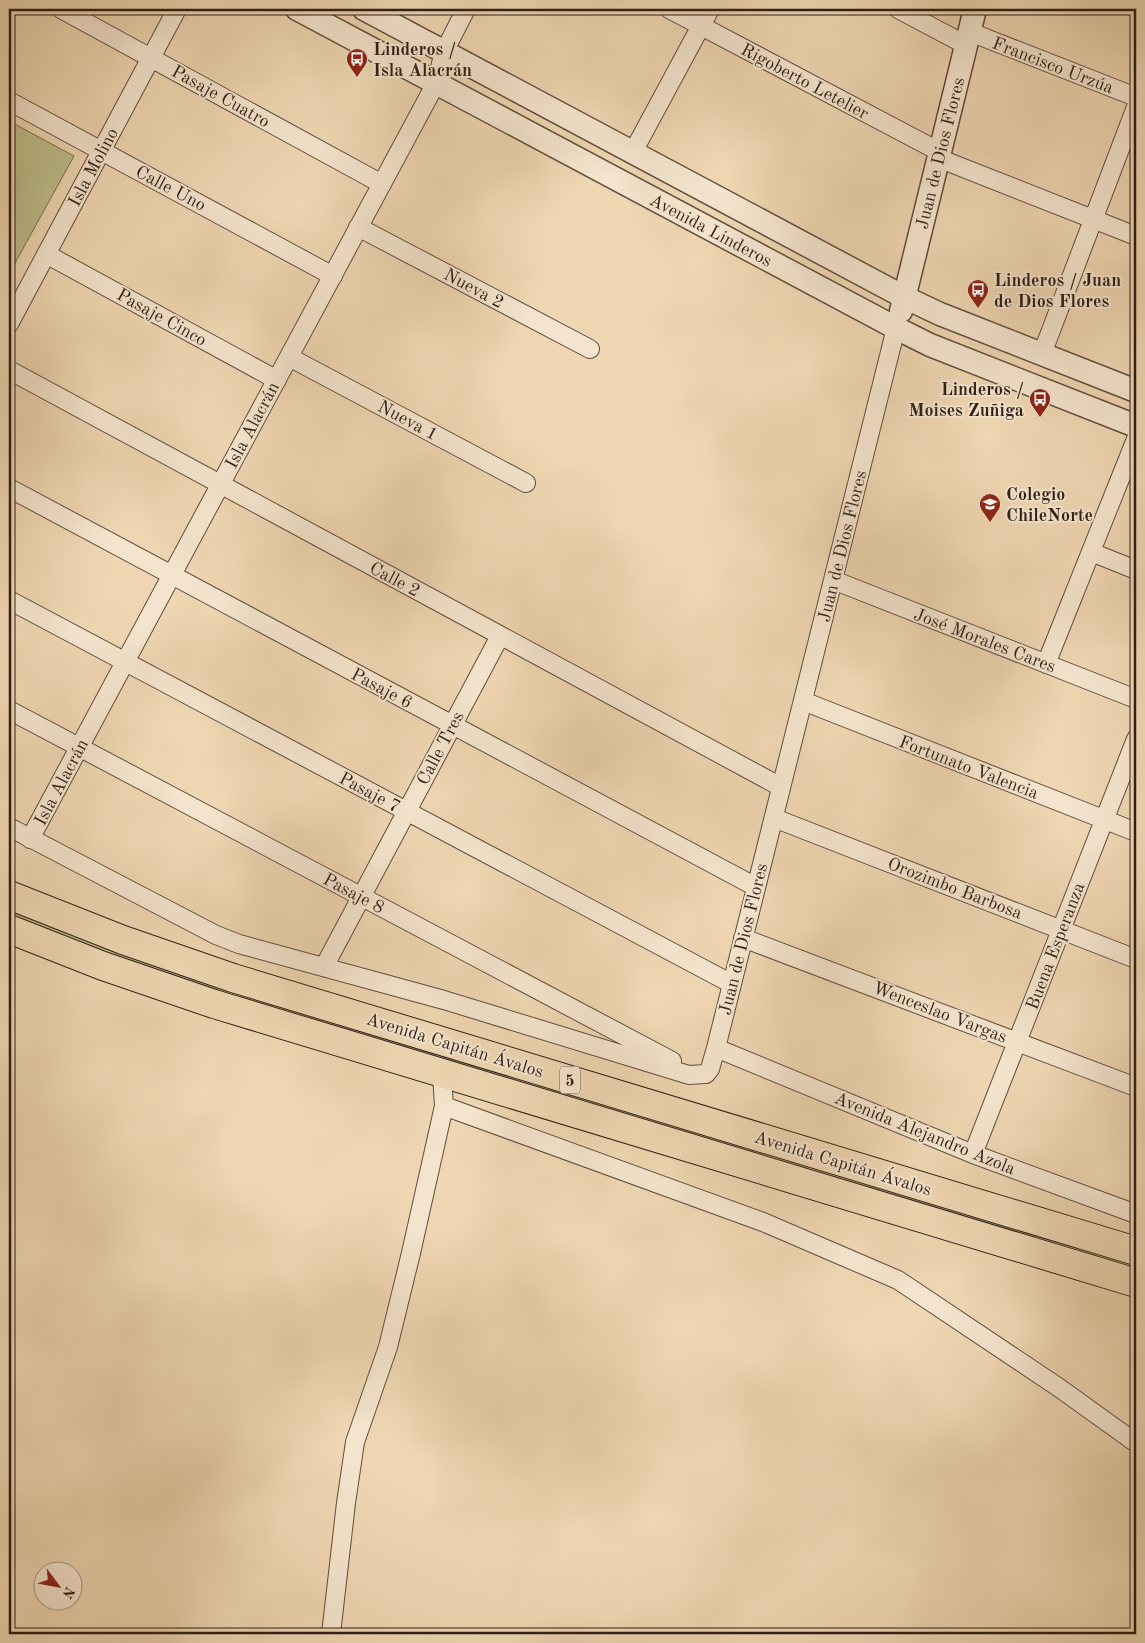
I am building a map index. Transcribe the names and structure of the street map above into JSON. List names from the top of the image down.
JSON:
{
  "streets": {
    "highway": ["Avenida Capitán Ávalos", "5"],
    "street": [
      "Francisco Urzúa",
      "Rigoberto Letelier",
      "Pasaje Cuatro",
      "Juan de Dios Flores",
      "Isla Molino",
      "Calle Uno",
      "Avenida Linderos",
      "Nueva 2",
      "Pasaje Cinco",
      "Nueva 1",
      "Isla Alacrán",
      "Calle 2",
      "José Morales Cares",
      "Pasaje 6",
      "Calle Tres",
      "Fortunato Valencia",
      "Pasaje 7",
      "Orozimbo Barbosa",
      "Pasaje 8",
      "Buena Esperanza",
      "Wenceslao Vargas",
      "Avenida Alejandro Azola"
    ]
  },
  "crossings": [
    ["Francisco Urzúa", "Juan de Dios Flores"],
    ["Rigoberto Letelier", "Juan de Dios Flores"],
    ["Pasaje Cuatro", "Isla Molino"],
    ["Pasaje Cuatro", "Isla Alacrán"],
    ["Juan de Dios Flores", "Avenida Linderos"],
    ["Juan de Dios Flores", "Calle 2"],
    ["Juan de Dios Flores", "José Morales Cares"],
    ["Juan de Dios Flores", "Pasaje 6"],
    ["Juan de Dios Flores", "Fortunato Valencia"],
    ["Juan de Dios Flores", "Pasaje 7"],
    ["Juan de Dios Flores", "Orozimbo Barbosa"],
    ["Juan de Dios Flores", "Pasaje 8"],
    ["Juan de Dios Flores", "Wenceslao Vargas"],
    ["Juan de Dios Flores", "Avenida Alejandro Azola"],
    ["Isla Molino", "Calle Uno"],
    ["Isla Molino", "Pasaje Cinco"],
    ["Calle Uno", "Isla Alacrán"],
    ["Avenida Linderos", "Isla Alacrán"],
    ["Nueva 2", "Isla Alacrán"],
    ["Pasaje Cinco", "Isla Alacrán"],
    ["Nueva 1", "Isla Alacrán"],
    ["Isla Alacrán", "Calle 2"],
    ["Isla Alacrán", "Pasaje 6"],
    ["Isla Alacrán", "Pasaje 7"],
    ["Isla Alacrán", "Pasaje 8"],
    ["Calle 2", "Calle Tres"],
    ["Pasaje 6", "Calle Tres"],
    ["Calle Tres", "Pasaje 7"],
    ["Calle Tres", "Pasaje 8"],
    ["Fortunato Valencia", "Buena Esperanza"],
    ["Orozimbo Barbosa", "Buena Esperanza"],
    ["Buena Esperanza", "Wenceslao Vargas"],
    ["Buena Esperanza", "Avenida Alejandro Azola"]
  ],
  "places": {
    "bus stop": ["Linderos / Isla Alacrán", "Linderos / Juan de Dios Flores", "Linderos / Moises Zuñiga"],
    "school or university": ["Colegio ChileNorte"]
  },
  "north": "bottom right"
}
